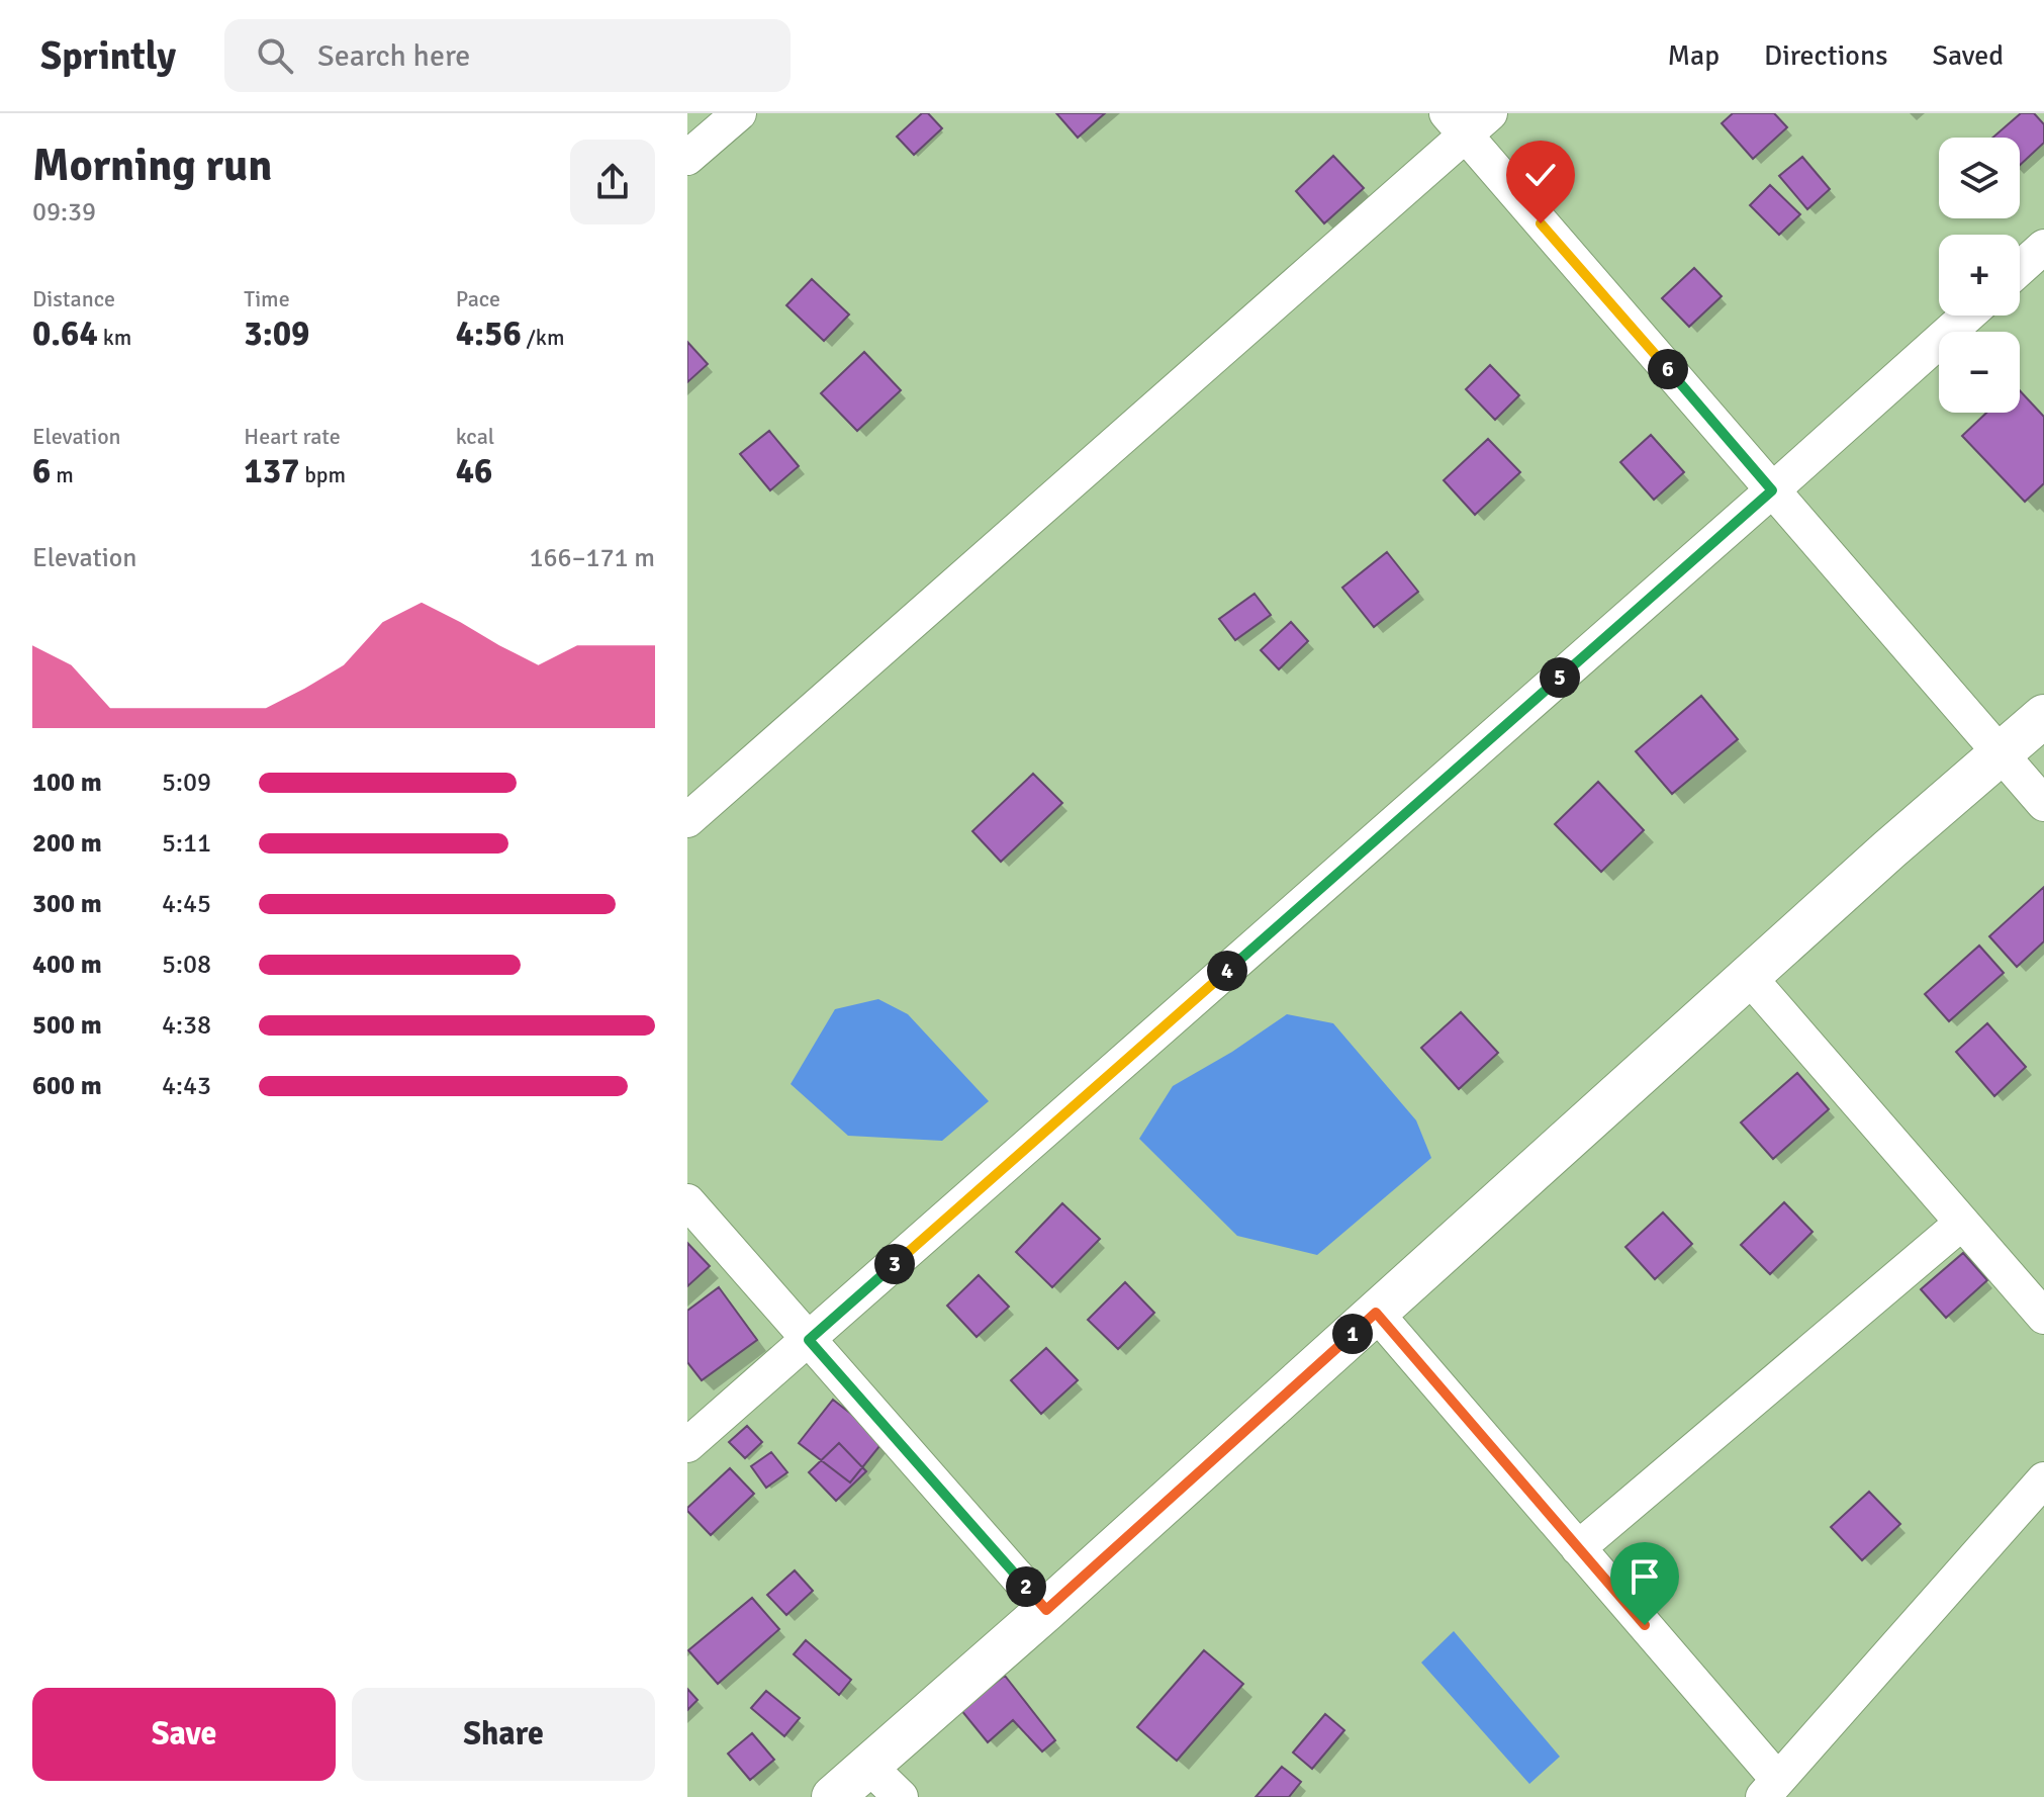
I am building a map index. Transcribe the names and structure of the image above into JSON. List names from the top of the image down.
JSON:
{
  "page": {
    "header": "Sprintly",
    "search": "Search here",
    "nav": ["Map", "Directions", "Saved"],
    "heading": ["Morning run", "09:39"],
    "map_buttons": ["+", "−"],
    "stats": [
      ["Distance", "0.64 km"],
      ["Time", "3:09"],
      ["Pace", "4:56 /km"],
      ["Elevation", "6 m"],
      ["Heart rate", "137 bpm"],
      ["kcal", "46"]
    ],
    "pins": [
      "6",
      "5",
      "4",
      "3",
      "1",
      "2"
    ],
    "chart": ["Elevation", "166–171 m"],
    "list": [
      {
        "name": "100 m",
        "note": "5:09"
      },
      {
        "name": "200 m",
        "note": "5:11"
      },
      {
        "name": "300 m",
        "note": "4:45"
      },
      {
        "name": "400 m",
        "note": "5:08"
      },
      {
        "name": "500 m",
        "note": "4:38"
      },
      {
        "name": "600 m",
        "note": "4:43"
      }
    ],
    "buttons": ["Save", "Share"]
  }
}
